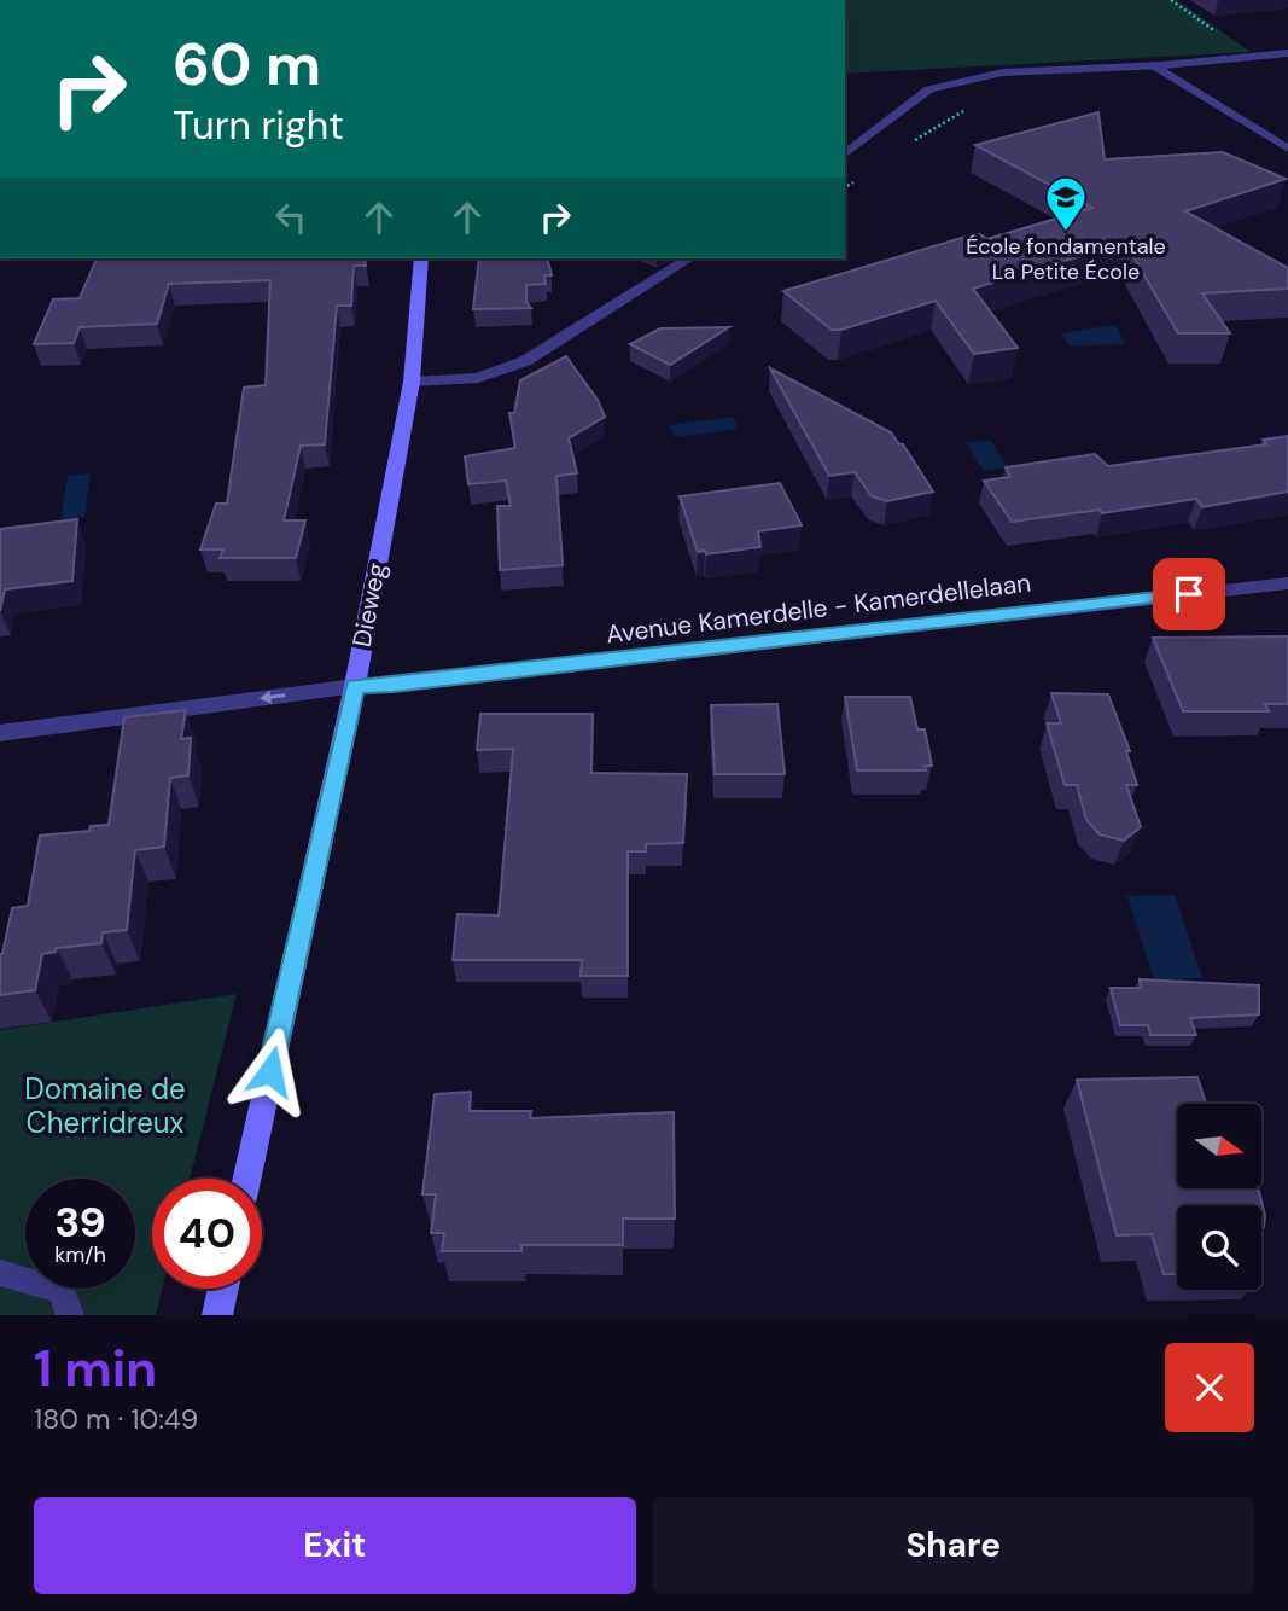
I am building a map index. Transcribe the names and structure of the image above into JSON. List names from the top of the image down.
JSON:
{
  "streets": {
    "street": ["Dieweg", "Avenue Kamerdelle - Kamerdellelaan"]
  },
  "crossings": [
    ["Dieweg", "Avenue Kamerdelle - Kamerdellelaan"]
  ],
  "parks": ["Domaine de Cherridreux"],
  "places": {
    "school or university": ["École fondamentale La Petite École"]
  },
  "north": "right",
  "page": {
    "turn": ["60 m", "Turn right"],
    "speed": "39 km/h",
    "limit": "40",
    "heading": ["1 min", "180 m · 10:49"],
    "buttons": ["Exit", "Share"]
  }
}
